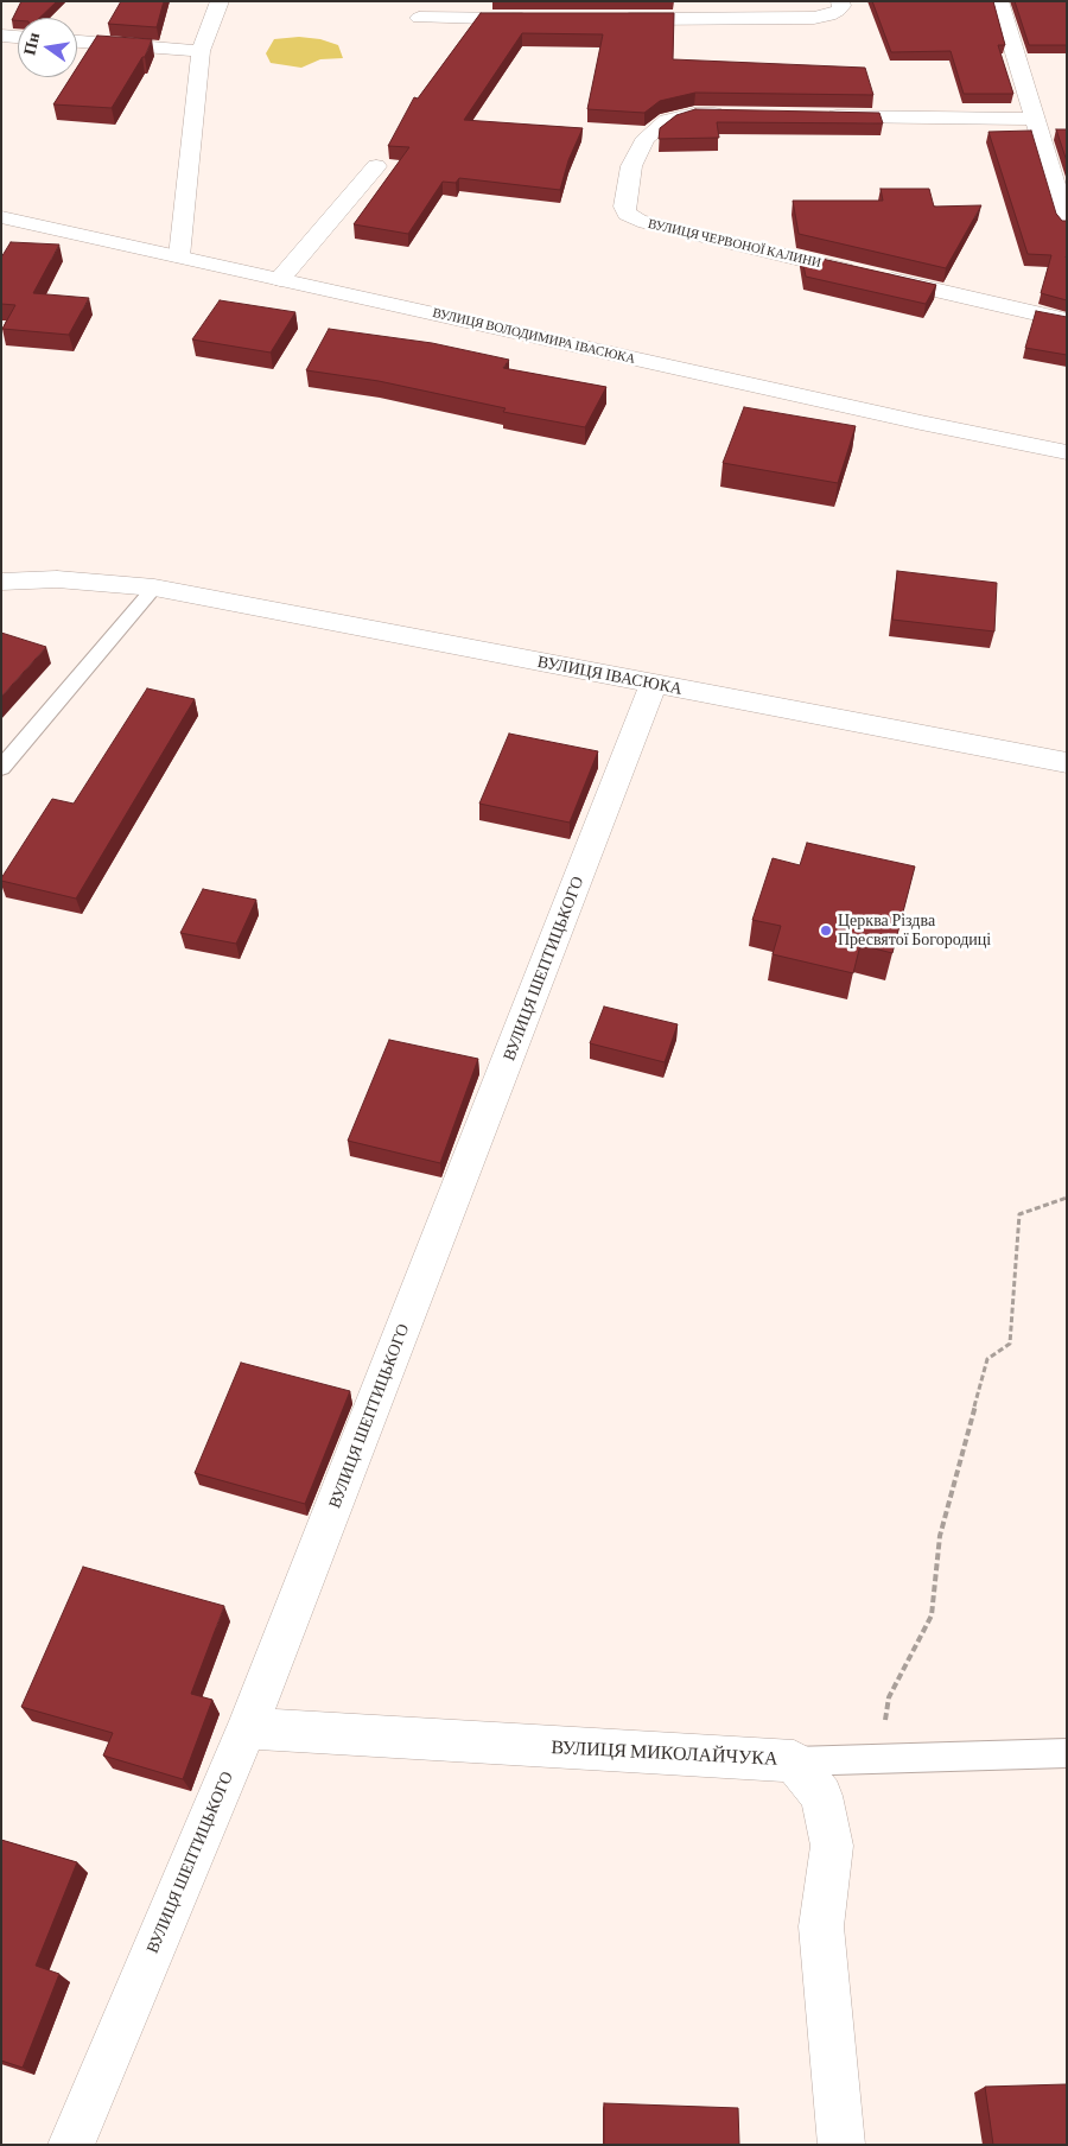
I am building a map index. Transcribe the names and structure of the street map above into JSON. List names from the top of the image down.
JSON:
{
  "streets": {
    "street": [
      "ВУЛИЦЯ ЧЕРВОНОЇ КАЛИНИ",
      "ВУЛИЦЯ ВОЛОДИМИРА ІВАСЮКА",
      "ВУЛИЦЯ ІВАСЮКА",
      "ВУЛИЦЯ ШЕПТИЦЬКОГО",
      "ВУЛИЦЯ МИКОЛАЙЧУКА"
    ]
  },
  "crossings": [
    ["ВУЛИЦЯ ІВАСЮКА", "ВУЛИЦЯ ШЕПТИЦЬКОГО"],
    ["ВУЛИЦЯ ШЕПТИЦЬКОГО", "ВУЛИЦЯ МИКОЛАЙЧУКА"]
  ],
  "places": ["Церква Різдва Пресвятої Богородиці"],
  "north": "left"
}
